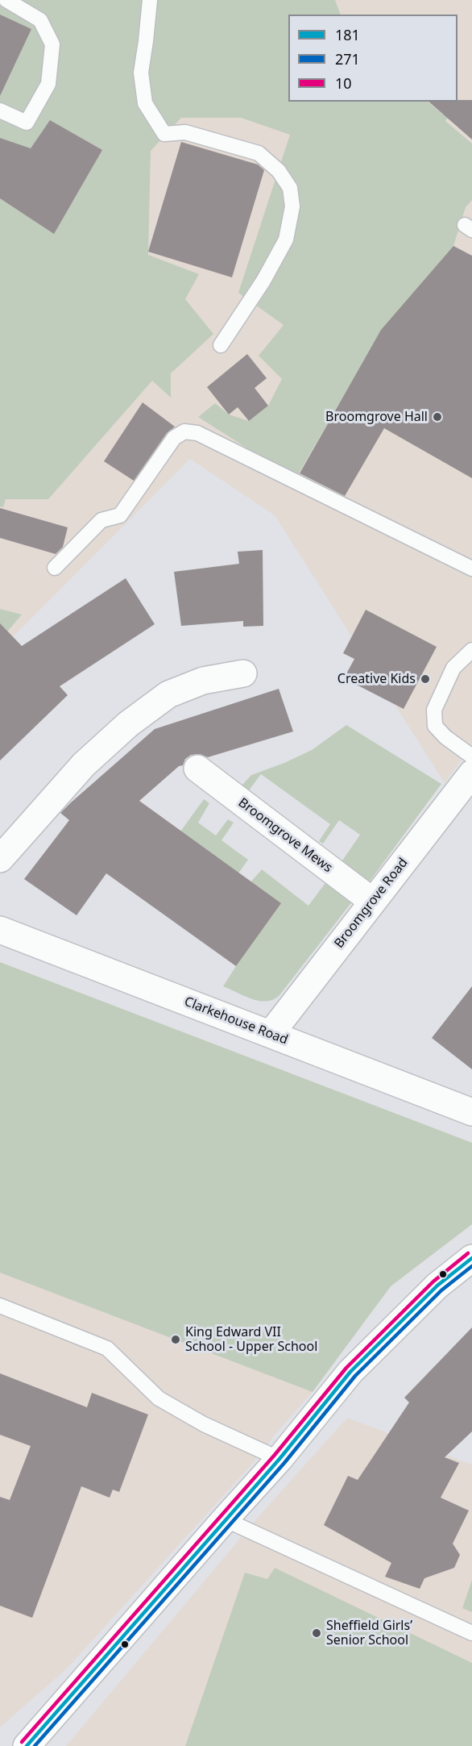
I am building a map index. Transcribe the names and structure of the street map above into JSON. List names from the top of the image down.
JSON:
{
  "streets": {
    "street": ["Broomgrove Mews", "Broomgrove Road", "Clarkehouse Road"]
  },
  "crossings": [
    ["Broomgrove Mews", "Broomgrove Road"],
    ["Broomgrove Road", "Clarkehouse Road"]
  ],
  "places": [
    "Broomgrove Hall",
    "Creative Kids",
    "King Edward VII School - Upper School",
    "Sheffield Girls’ Senior School"
  ],
  "lines": ["transit line 10", "transit line 181", "transit line 271"],
  "legend": ["181", "271", "10"]
}
